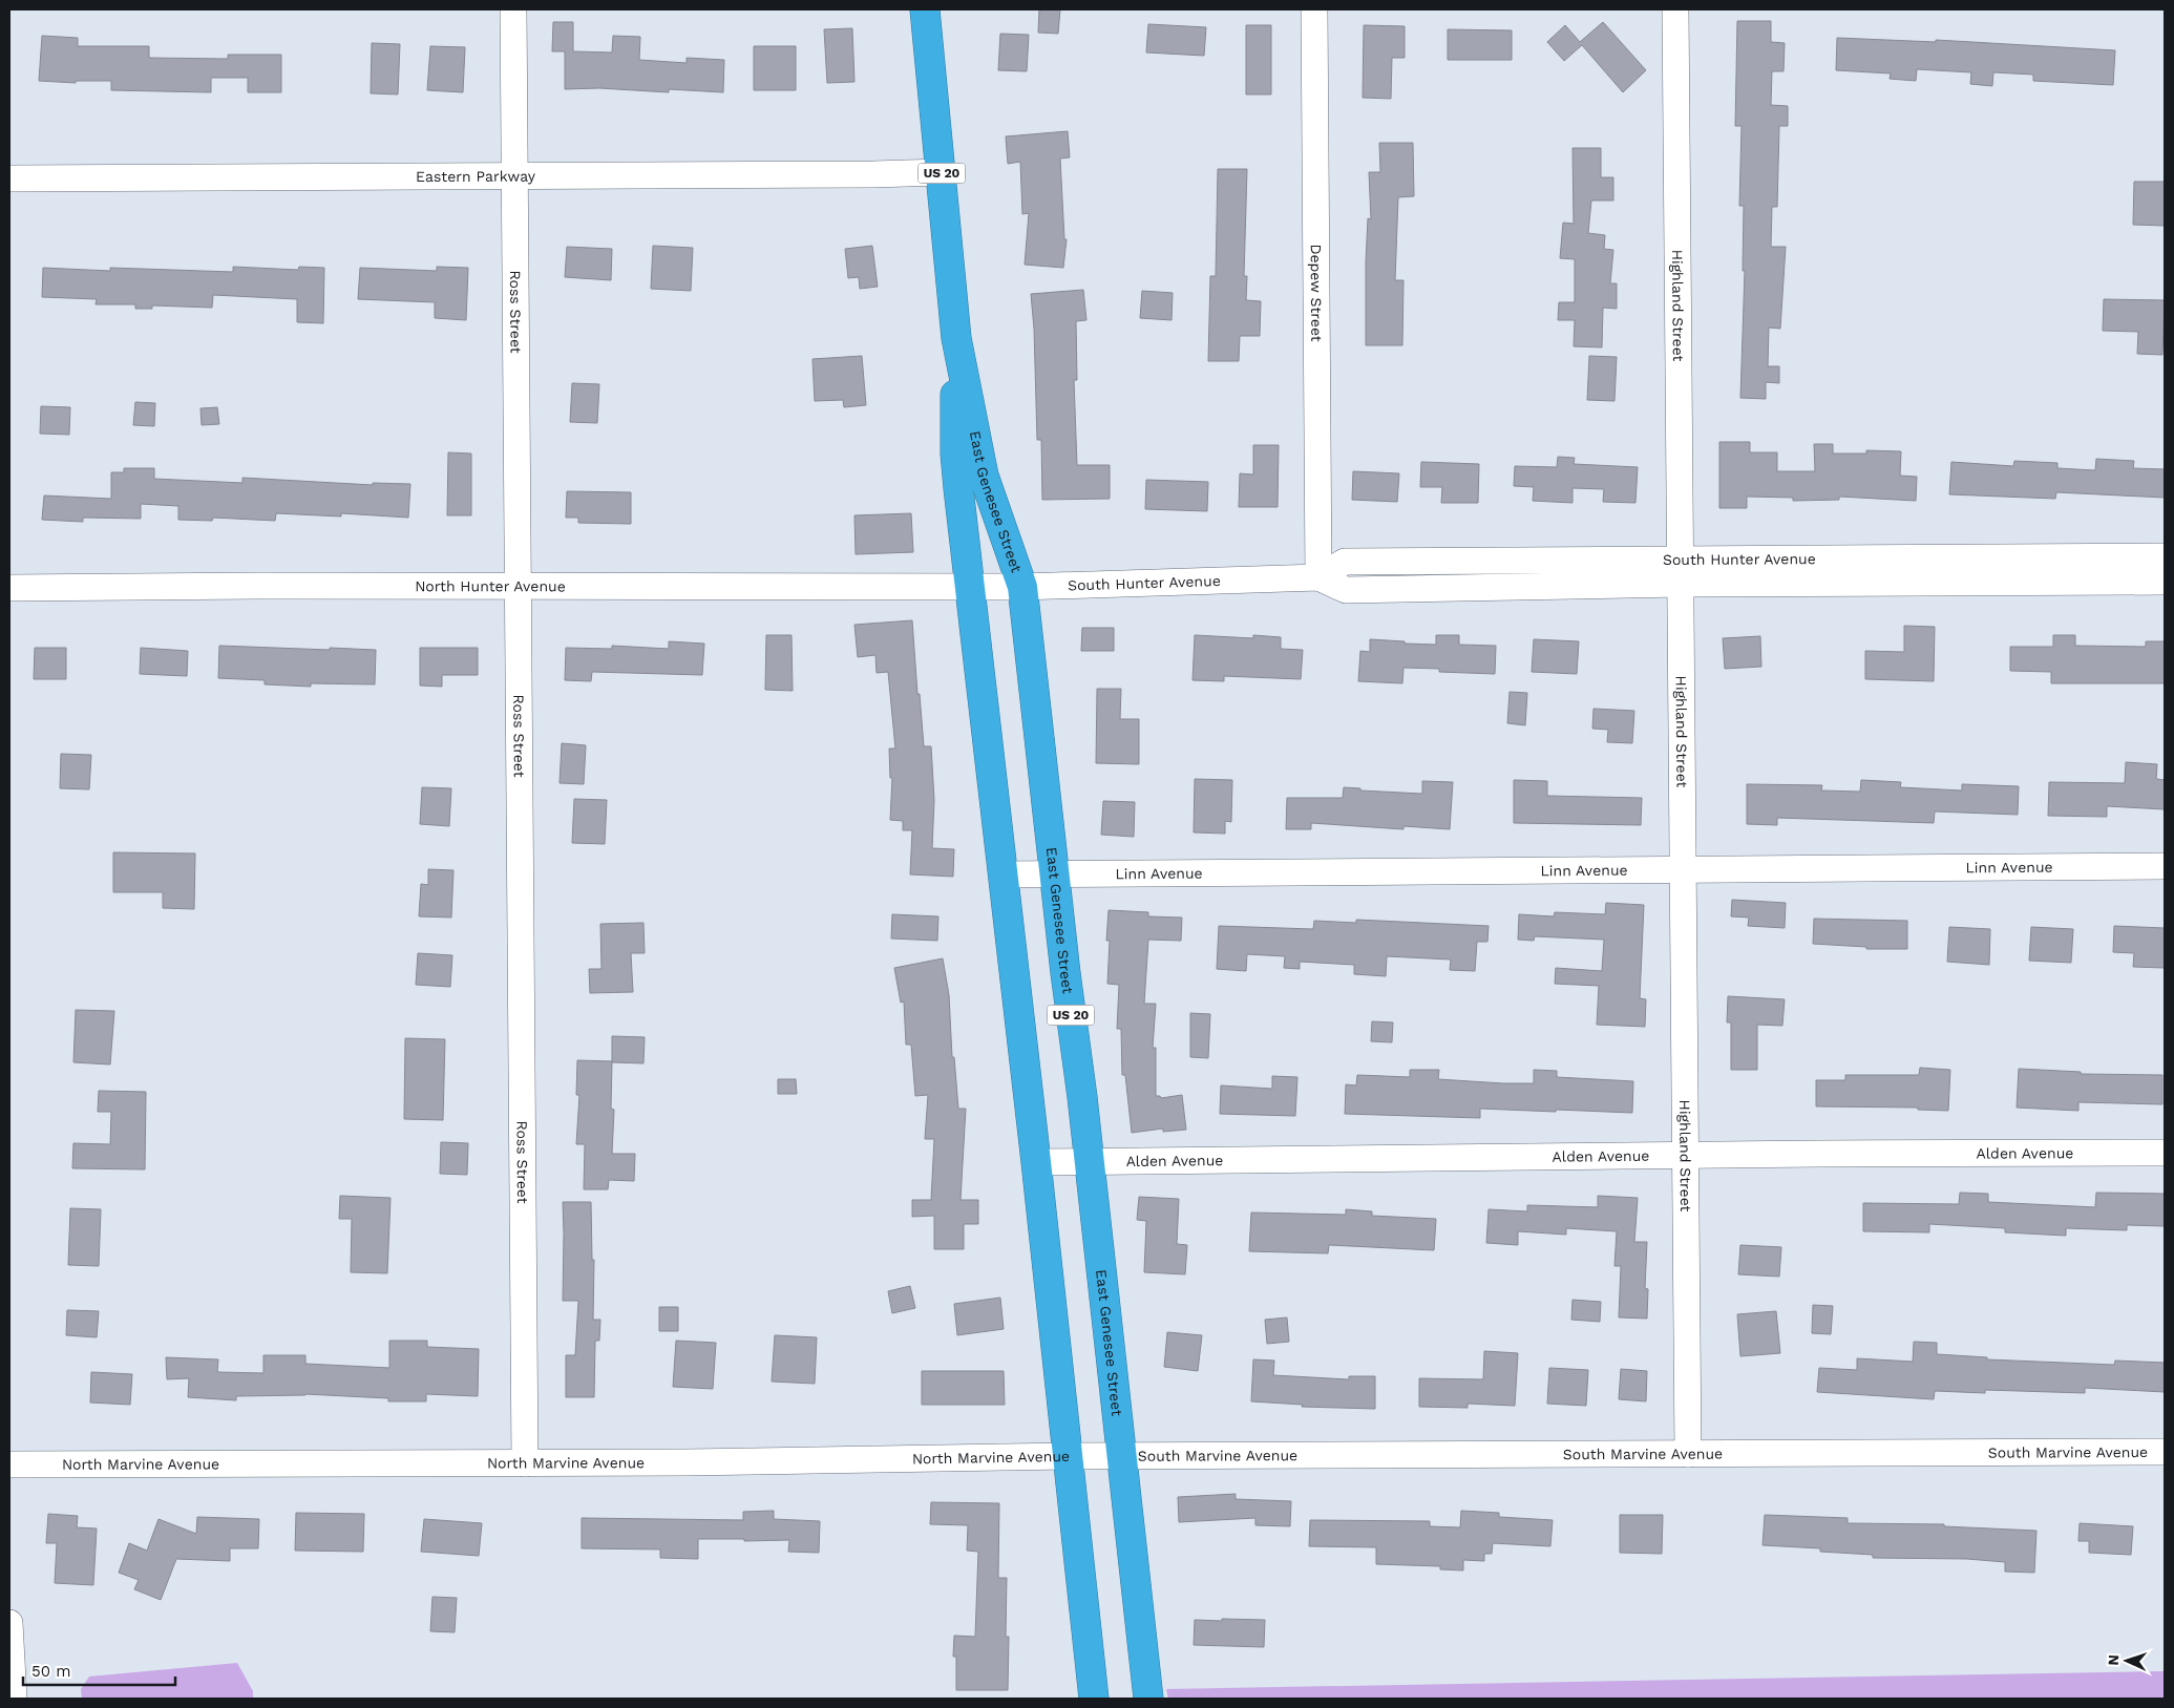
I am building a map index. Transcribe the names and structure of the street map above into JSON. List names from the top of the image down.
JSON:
{
  "streets": {
    "highway": ["US 20", "East Genesee Street"],
    "street": [
      "Eastern Parkway",
      "Depew Street",
      "Highland Street",
      "Ross Street",
      "South Hunter Avenue",
      "North Hunter Avenue",
      "Linn Avenue",
      "Alden Avenue",
      "South Marvine Avenue",
      "North Marvine Avenue"
    ]
  },
  "crossings": [
    ["Eastern Parkway", "Ross Street"],
    ["Eastern Parkway", "East Genesee Street"],
    ["Depew Street", "South Hunter Avenue"],
    ["Highland Street", "South Hunter Avenue"],
    ["Highland Street", "Linn Avenue"],
    ["Highland Street", "Alden Avenue"],
    ["Highland Street", "South Marvine Avenue"],
    ["Ross Street", "North Hunter Avenue"],
    ["Ross Street", "North Marvine Avenue"],
    ["East Genesee Street", "South Hunter Avenue"],
    ["East Genesee Street", "North Hunter Avenue"],
    ["East Genesee Street", "Linn Avenue"],
    ["East Genesee Street", "Alden Avenue"],
    ["East Genesee Street", "South Marvine Avenue"],
    ["East Genesee Street", "North Marvine Avenue"],
    ["South Hunter Avenue", "North Hunter Avenue"],
    ["South Marvine Avenue", "North Marvine Avenue"]
  ],
  "scale_bar": "50 m",
  "north": "left"
}
